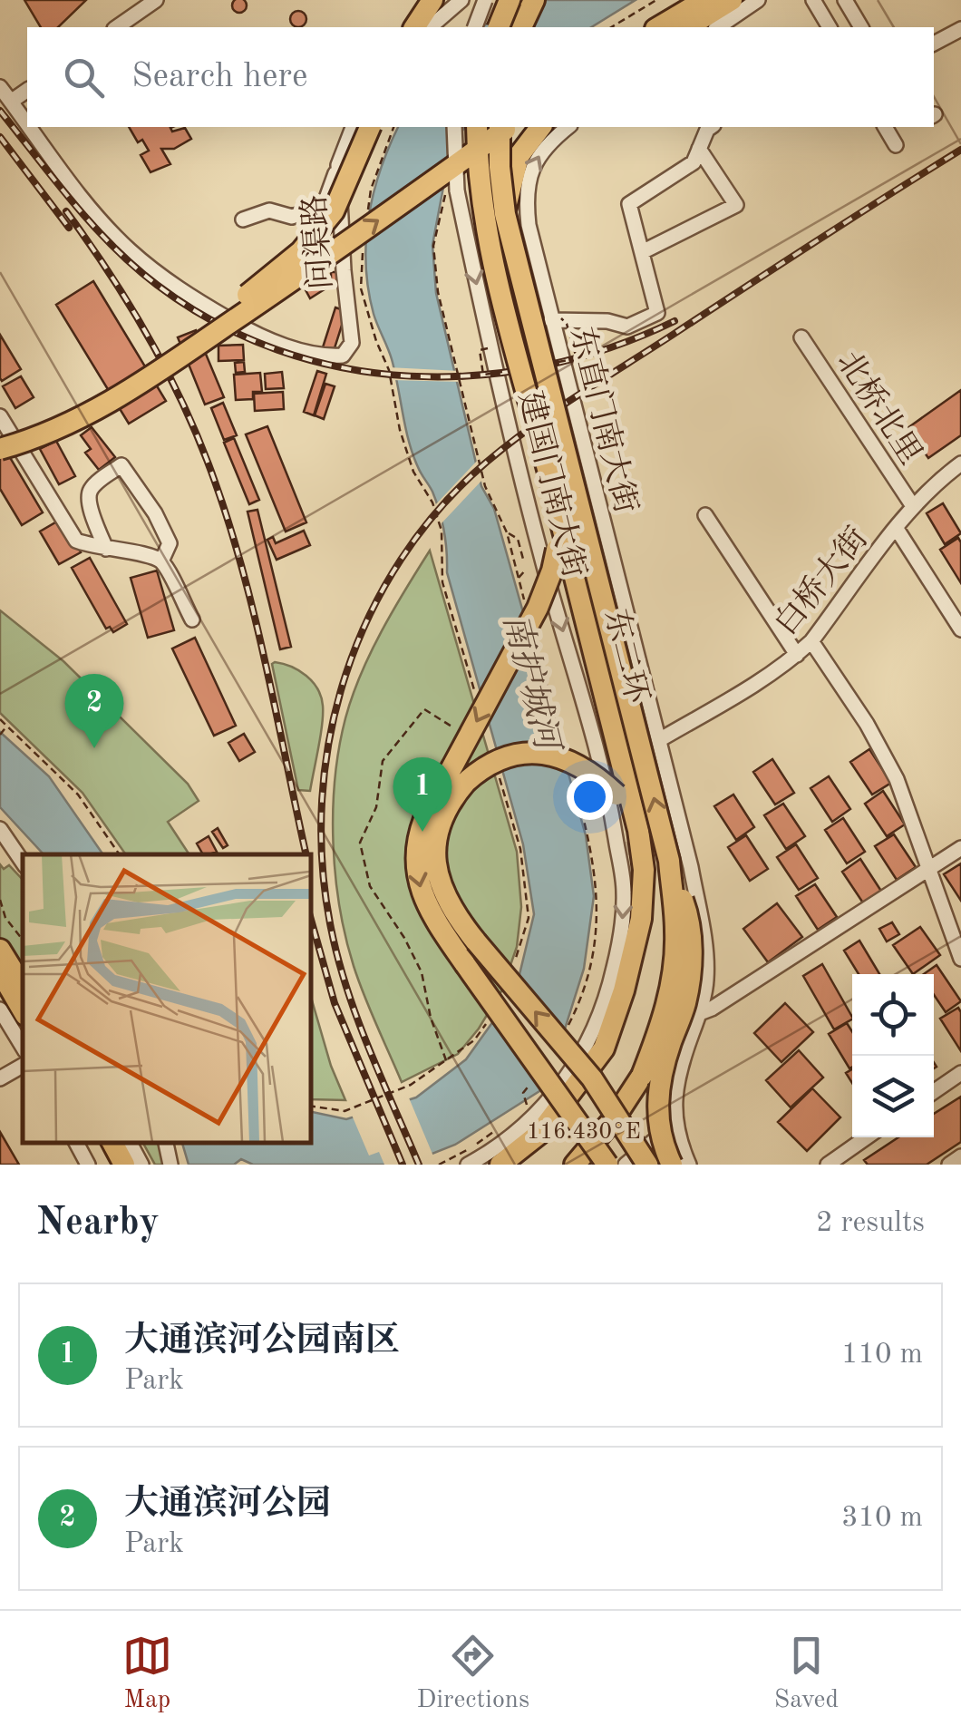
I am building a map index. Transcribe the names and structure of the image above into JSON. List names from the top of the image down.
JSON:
{
  "streets": {
    "highway": ["东二环"],
    "street": [
      "问渠路",
      "北桥北里",
      "东直门南大街",
      "建国门南大街",
      "白桥大街"
    ]
  },
  "crossings": [
    ["北桥北里", "白桥大街"],
    ["东直门南大街", "白桥大街"]
  ],
  "water": ["南护城河"],
  "page": {
    "search": "Search here",
    "pins": ["2", "1"],
    "heading": ["Nearby", "2 results"],
    "list": [
      {
        "mark": "1",
        "name": "大通滨河公园南区",
        "note": "Park",
        "value": "110 m"
      },
      {
        "mark": "2",
        "name": "大通滨河公园",
        "note": "Park",
        "value": "310 m"
      }
    ],
    "nav": ["Map", "Directions", "Saved"]
  },
  "coordinates": ["116.430°E"]
}
